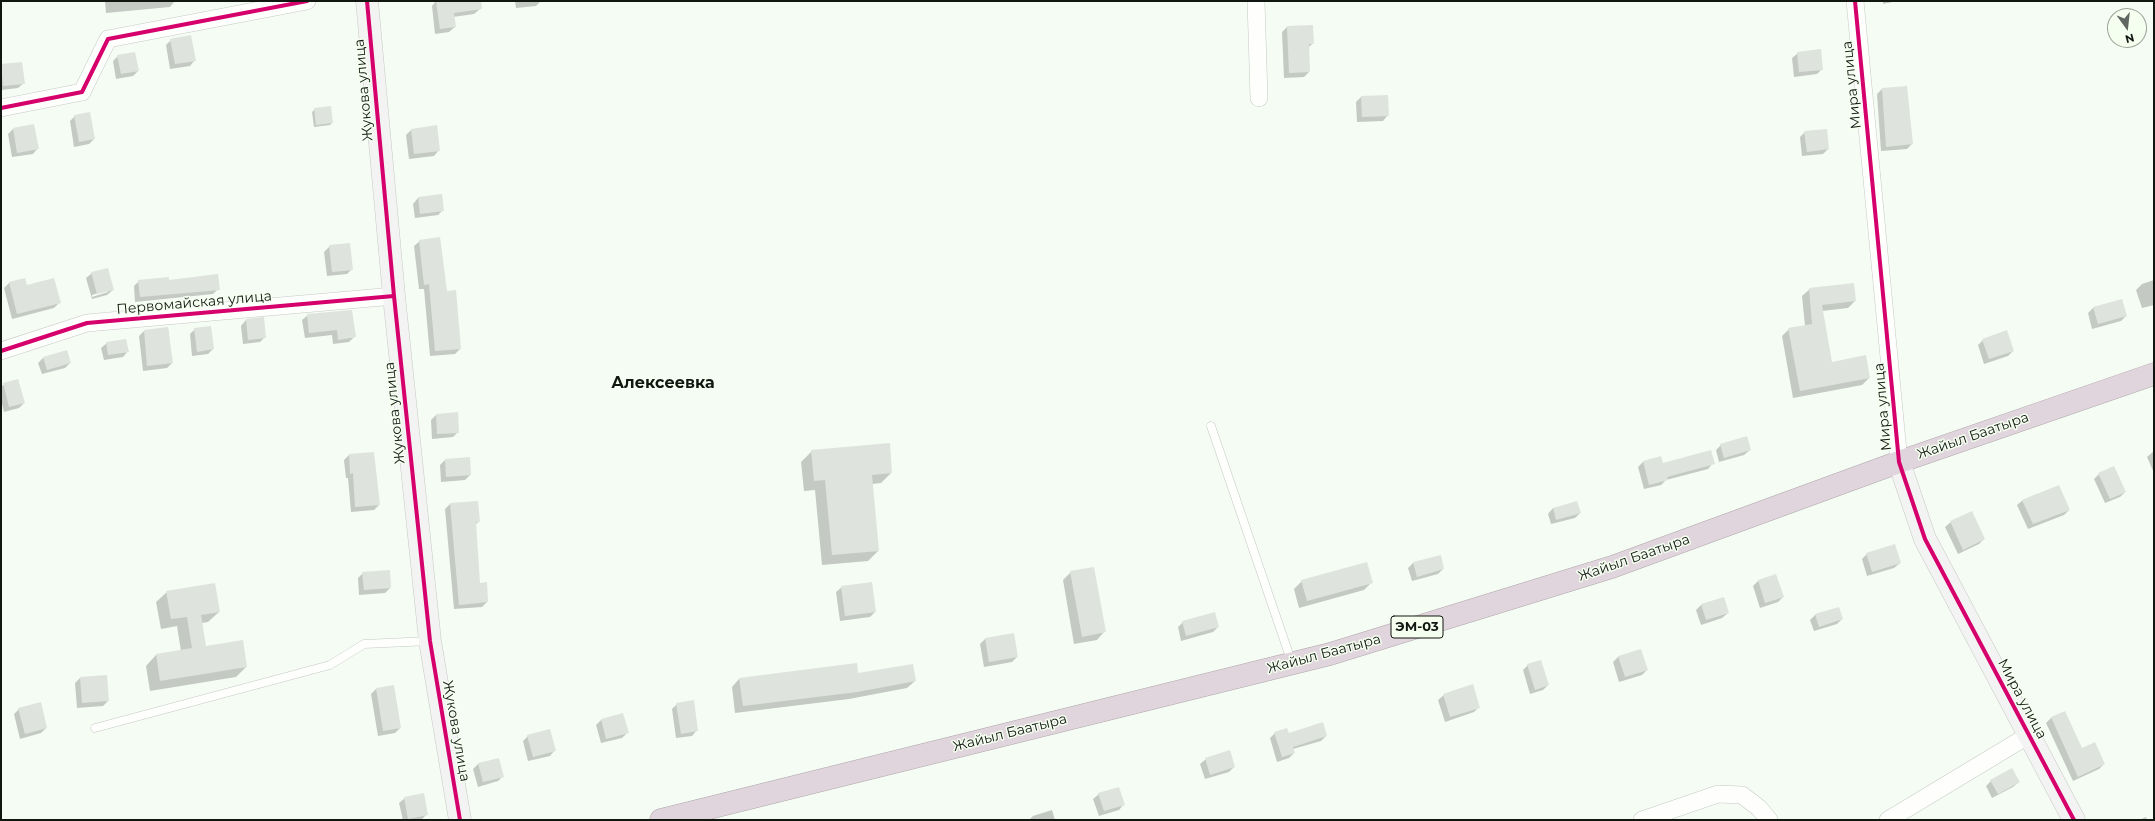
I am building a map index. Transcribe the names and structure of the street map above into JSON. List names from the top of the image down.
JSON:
{
  "streets": {
    "highway": ["Жайыл Баатыра", "ЭМ-03"],
    "street": ["Мира улица", "Жукова улица", "Первомайская улица"]
  },
  "crossings": [
    ["Мира улица", "Жайыл Баатыра"],
    ["Жукова улица", "Первомайская улица"]
  ],
  "districts": ["Алексеевка"],
  "north": "bottom"
}
